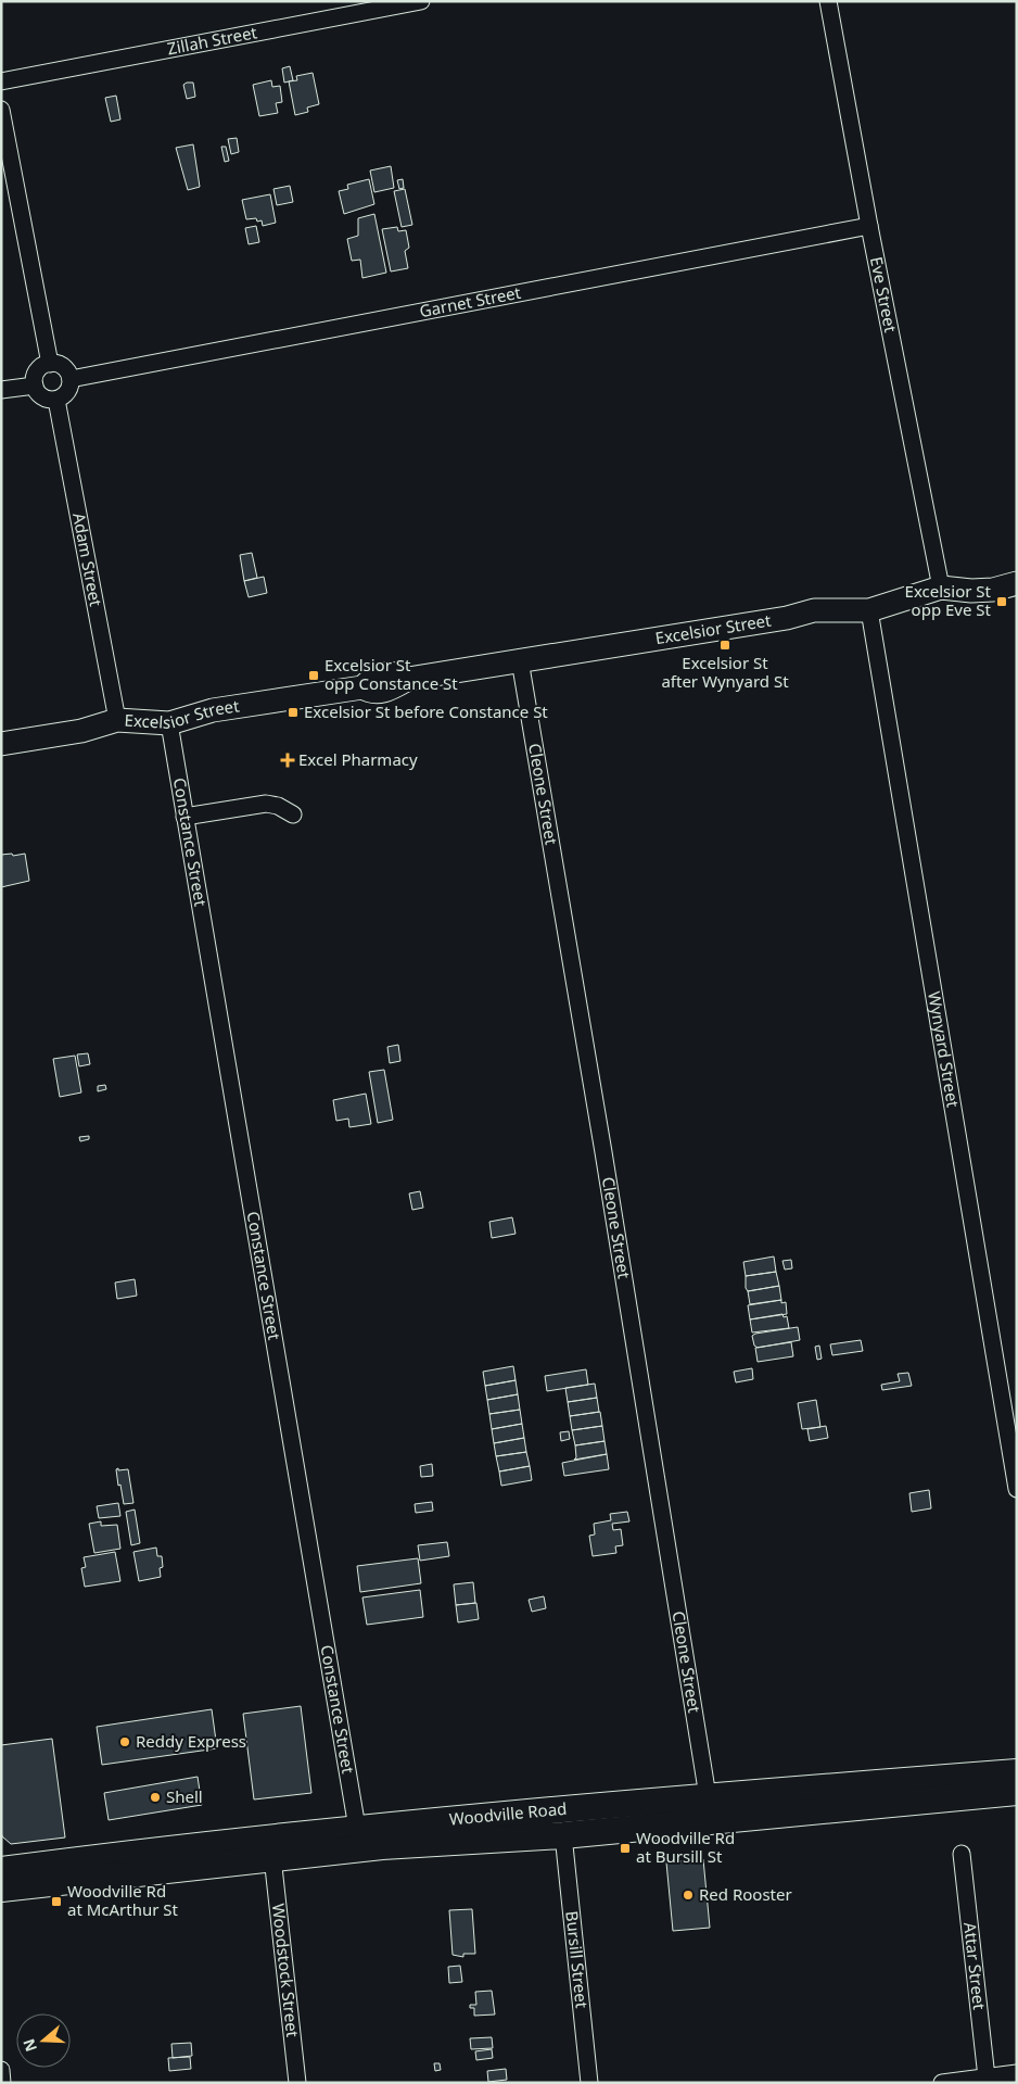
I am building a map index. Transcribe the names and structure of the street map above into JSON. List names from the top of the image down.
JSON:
{
  "streets": {
    "main road": ["Woodville Road"],
    "street": [
      "Zillah Street",
      "Eve Street",
      "Garnet Street",
      "Adam Street",
      "Excelsior Street",
      "Cleone Street",
      "Constance Street",
      "Wynyard Street",
      "Bursill Street",
      "Attar Street",
      "Woodstock Street"
    ]
  },
  "crossings": [
    ["Eve Street", "Garnet Street"],
    ["Eve Street", "Excelsior Street"],
    ["Garnet Street", "Adam Street"],
    ["Adam Street", "Excelsior Street"],
    ["Excelsior Street", "Cleone Street"],
    ["Excelsior Street", "Constance Street"],
    ["Excelsior Street", "Wynyard Street"],
    ["Cleone Street", "Woodville Road"],
    ["Constance Street", "Woodville Road"],
    ["Woodville Road", "Bursill Street"],
    ["Woodville Road", "Woodstock Street"]
  ],
  "places": {
    "transit": [
      "Excelsior St opp Eve St",
      "Excelsior St after Wynyard St",
      "Excelsior St opp Constance St",
      "Excelsior St before Constance St",
      "Woodville Rd at Bursill St",
      "Woodville Rd at McArthur St"
    ],
    "health": ["Excel Pharmacy"],
    "other": ["Reddy Express", "Shell", "Red Rooster"]
  },
  "north": "left"
}
